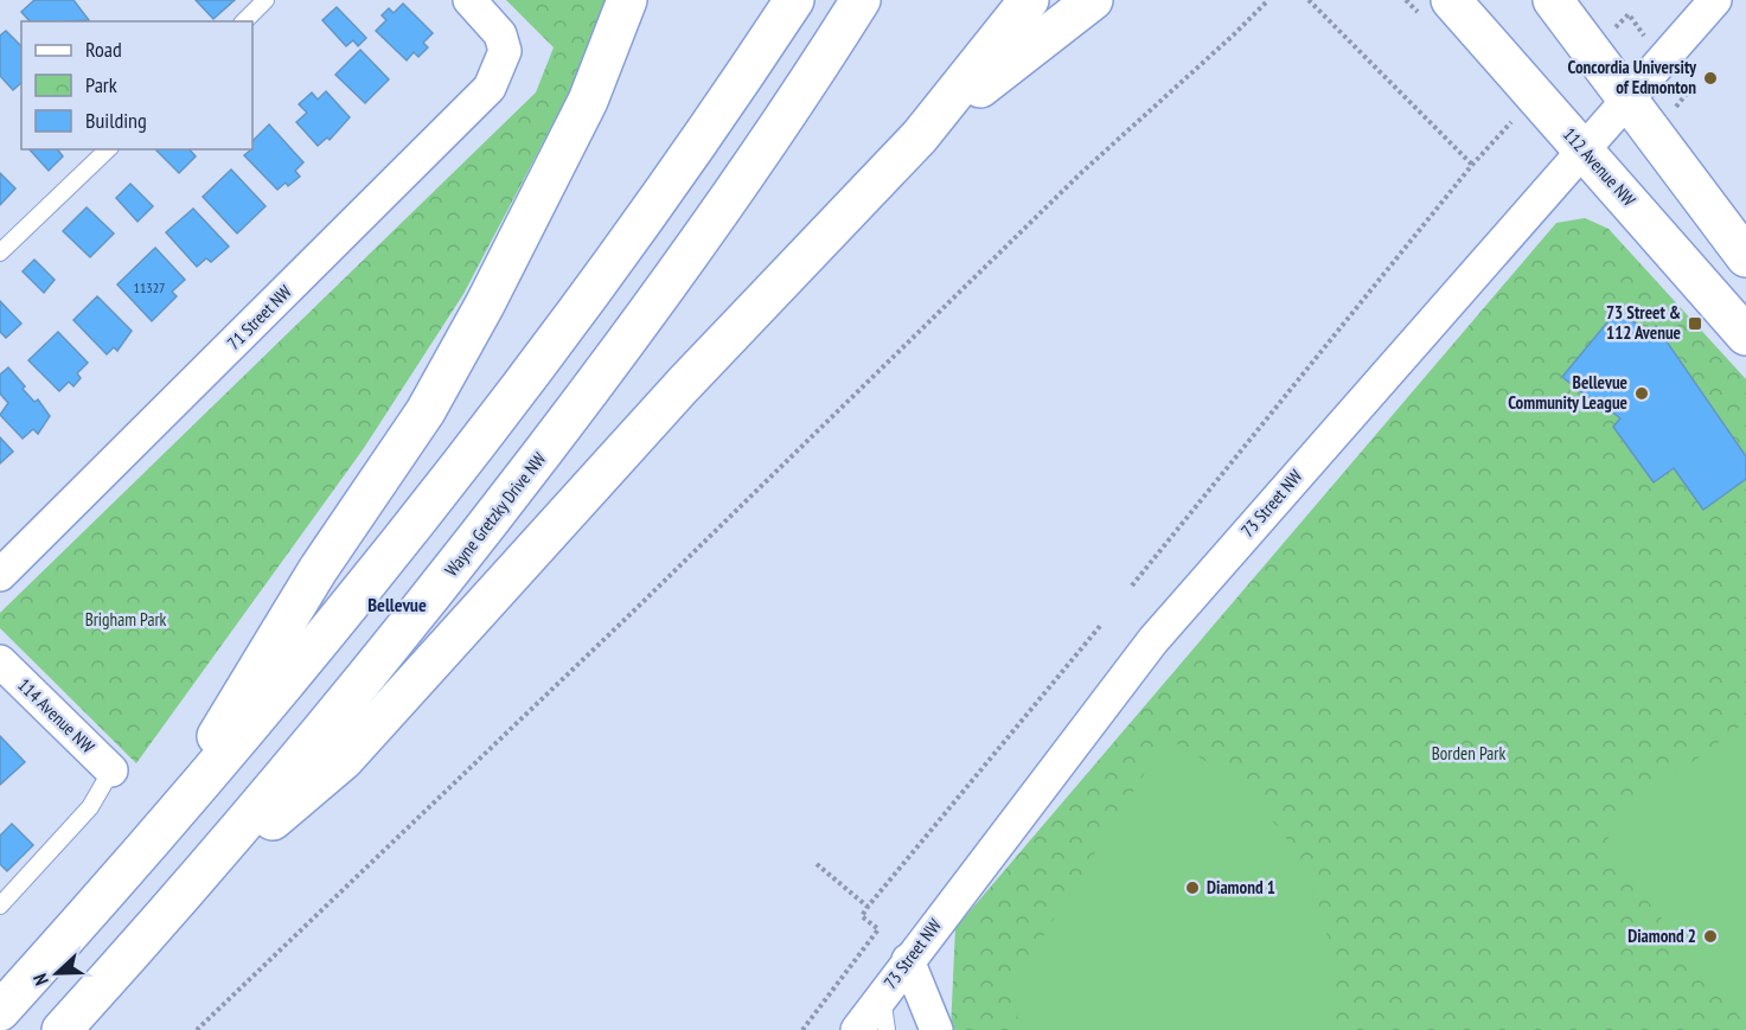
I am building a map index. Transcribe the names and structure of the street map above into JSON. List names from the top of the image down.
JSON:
{
  "streets": {
    "main road": ["112 Avenue NW", "Wayne Gretzky Drive NW"],
    "street": ["71 Street NW", "73 Street NW", "114 Avenue NW"]
  },
  "crossings": [
    ["112 Avenue NW", "73 Street NW"]
  ],
  "districts": ["Bellevue"],
  "parks": ["Brigham Park", "Borden Park"],
  "places": {
    "other": [
      "Concordia University of Edmonton",
      "Bellevue Community League",
      "Diamond 1",
      "Diamond 2"
    ],
    "transit": ["73 Street & 112 Avenue"]
  },
  "house_numbers": ["11327"],
  "legend": ["Road", "Park", "Building"],
  "north": "left"
}
